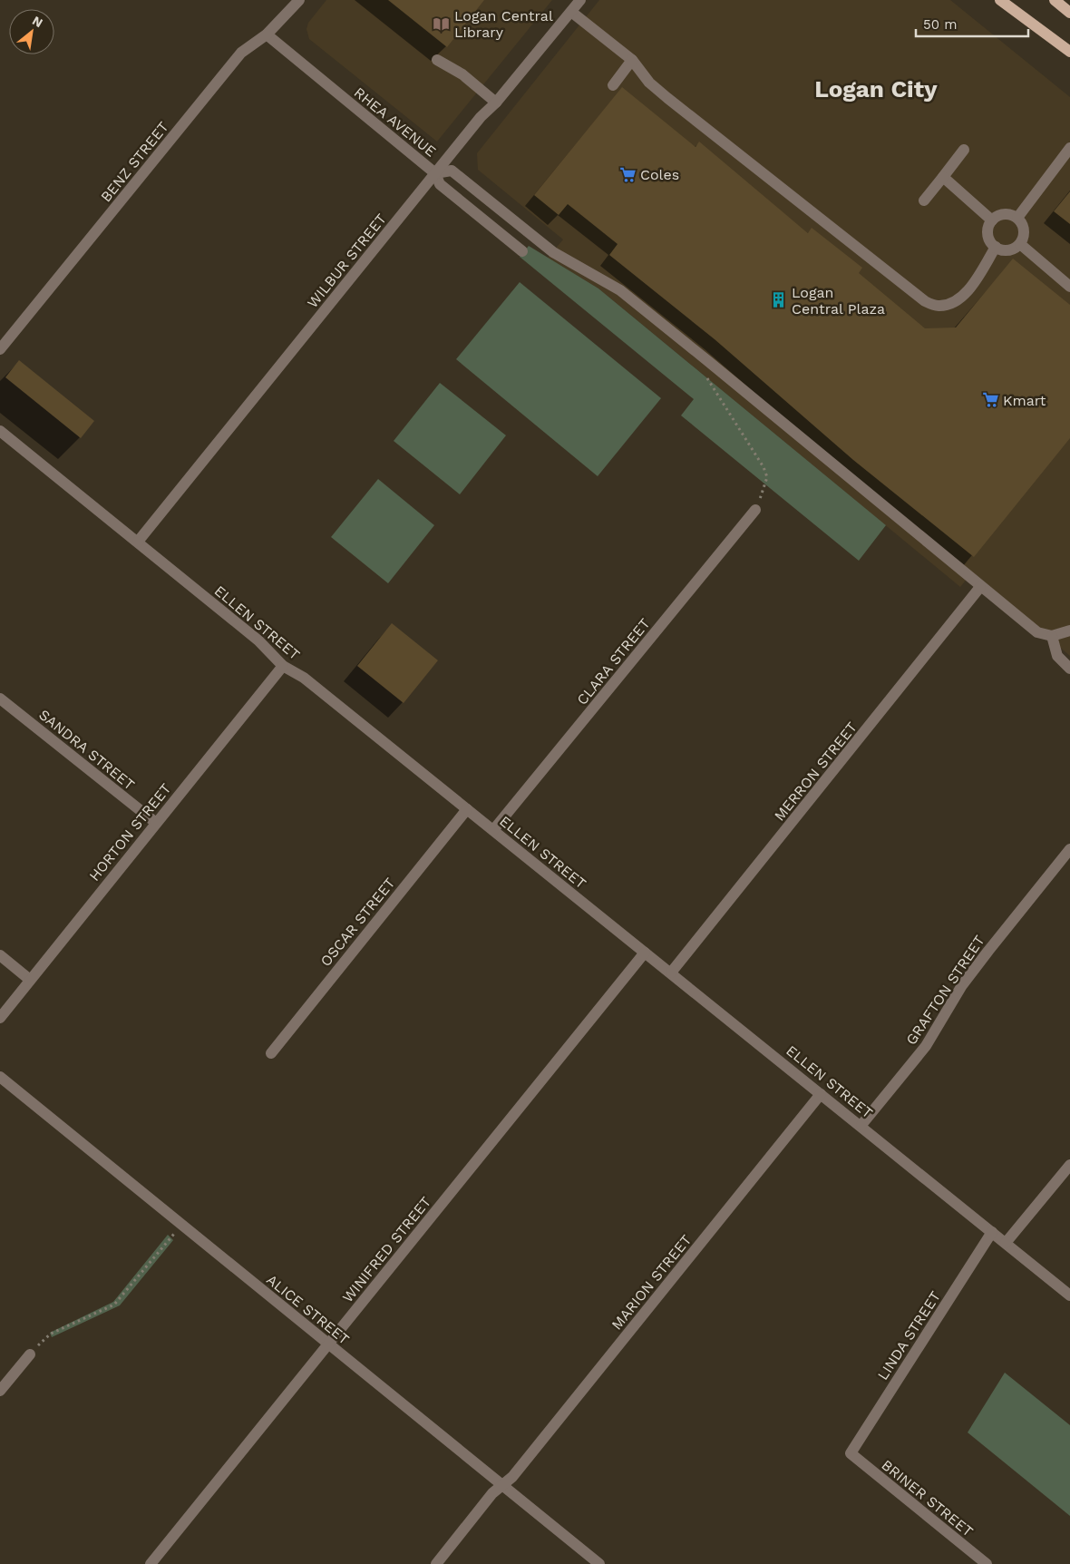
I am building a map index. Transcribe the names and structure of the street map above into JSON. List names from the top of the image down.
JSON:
{
  "streets": {
    "street": [
      "RHEA AVENUE",
      "BENZ STREET",
      "WILBUR STREET",
      "ELLEN STREET",
      "CLARA STREET",
      "SANDRA STREET",
      "MERRON STREET",
      "HORTON STREET",
      "OSCAR STREET",
      "GRAFTON STREET",
      "WINIFRED STREET",
      "MARION STREET",
      "ALICE STREET",
      "LINDA STREET",
      "BRINER STREET"
    ]
  },
  "crossings": [
    ["RHEA AVENUE", "BENZ STREET"],
    ["RHEA AVENUE", "WILBUR STREET"],
    ["WILBUR STREET", "ELLEN STREET"],
    ["ELLEN STREET", "CLARA STREET"],
    ["ELLEN STREET", "MERRON STREET"],
    ["ELLEN STREET", "HORTON STREET"],
    ["ELLEN STREET", "OSCAR STREET"],
    ["ELLEN STREET", "GRAFTON STREET"],
    ["ELLEN STREET", "WINIFRED STREET"],
    ["ELLEN STREET", "MARION STREET"],
    ["ELLEN STREET", "LINDA STREET"],
    ["SANDRA STREET", "HORTON STREET"],
    ["WINIFRED STREET", "ALICE STREET"],
    ["MARION STREET", "ALICE STREET"],
    ["LINDA STREET", "BRINER STREET"]
  ],
  "districts": ["Logan City"],
  "places": {
    "library": ["Logan Central Library"],
    "supermarket": ["Coles", "Kmart"],
    "building": ["Logan Central Plaza"]
  },
  "scale_bar": "50 m",
  "north": "top right"
}
